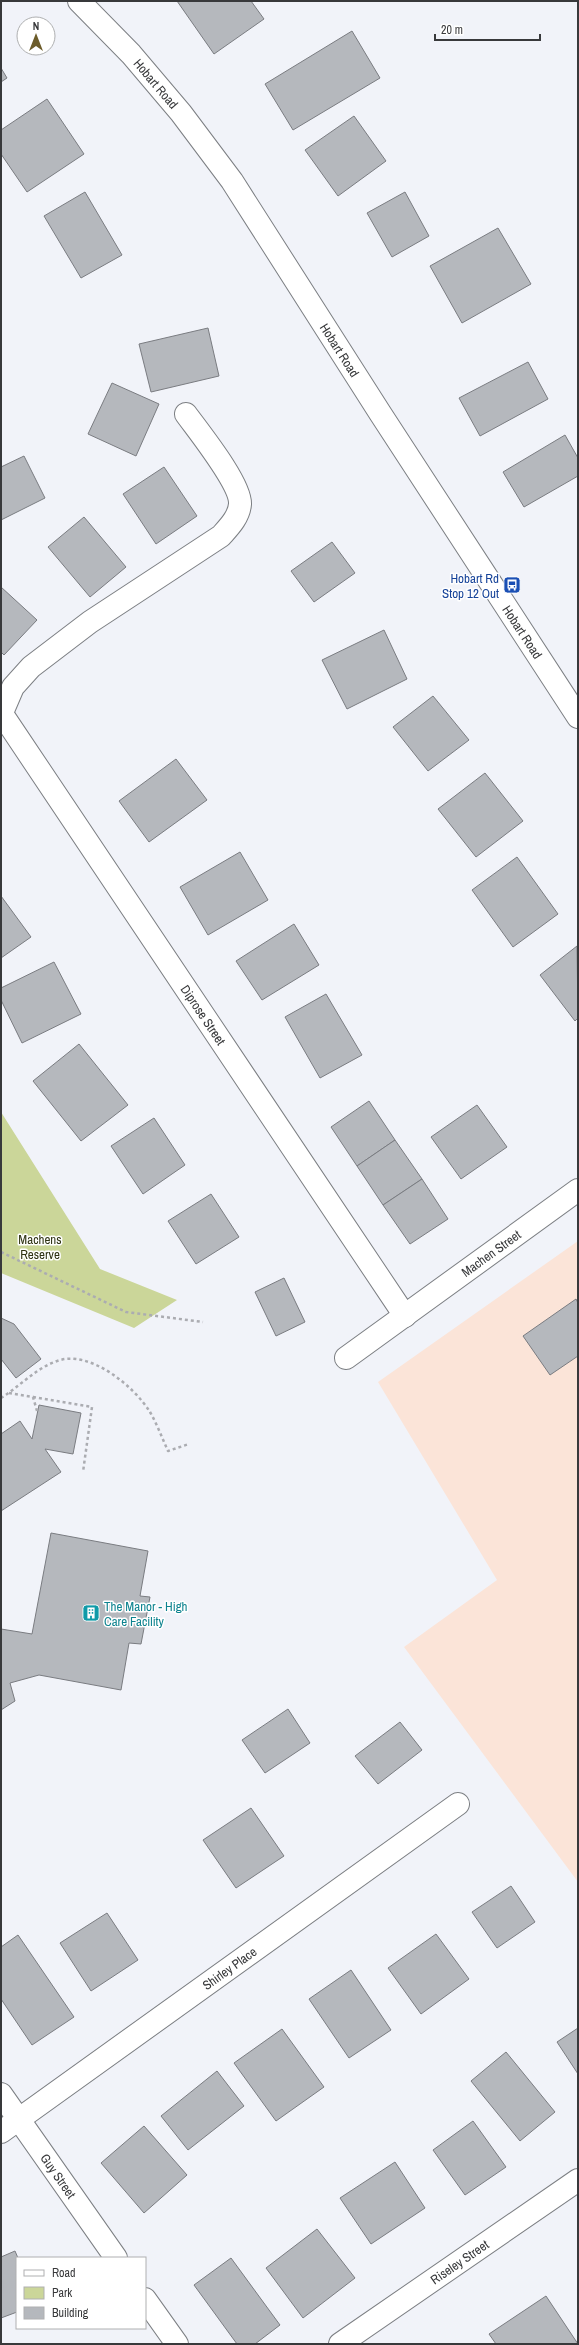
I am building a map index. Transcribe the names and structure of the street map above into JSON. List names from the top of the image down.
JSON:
{
  "streets": {
    "street": [
      "Hobart Road",
      "Diprose Street",
      "Machen Street",
      "Shirley Place",
      "Guy Street",
      "Riseley Street"
    ]
  },
  "crossings": [
    ["Diprose Street", "Machen Street"],
    ["Shirley Place", "Guy Street"]
  ],
  "parks": ["Machens Reserve"],
  "places": {
    "bus stop": ["Hobart Rd Stop 12 Out"],
    "building": ["The Manor - High Care Facility"]
  },
  "legend": ["Road", "Park", "Building"],
  "scale_bar": "20 m",
  "north": "top"
}
